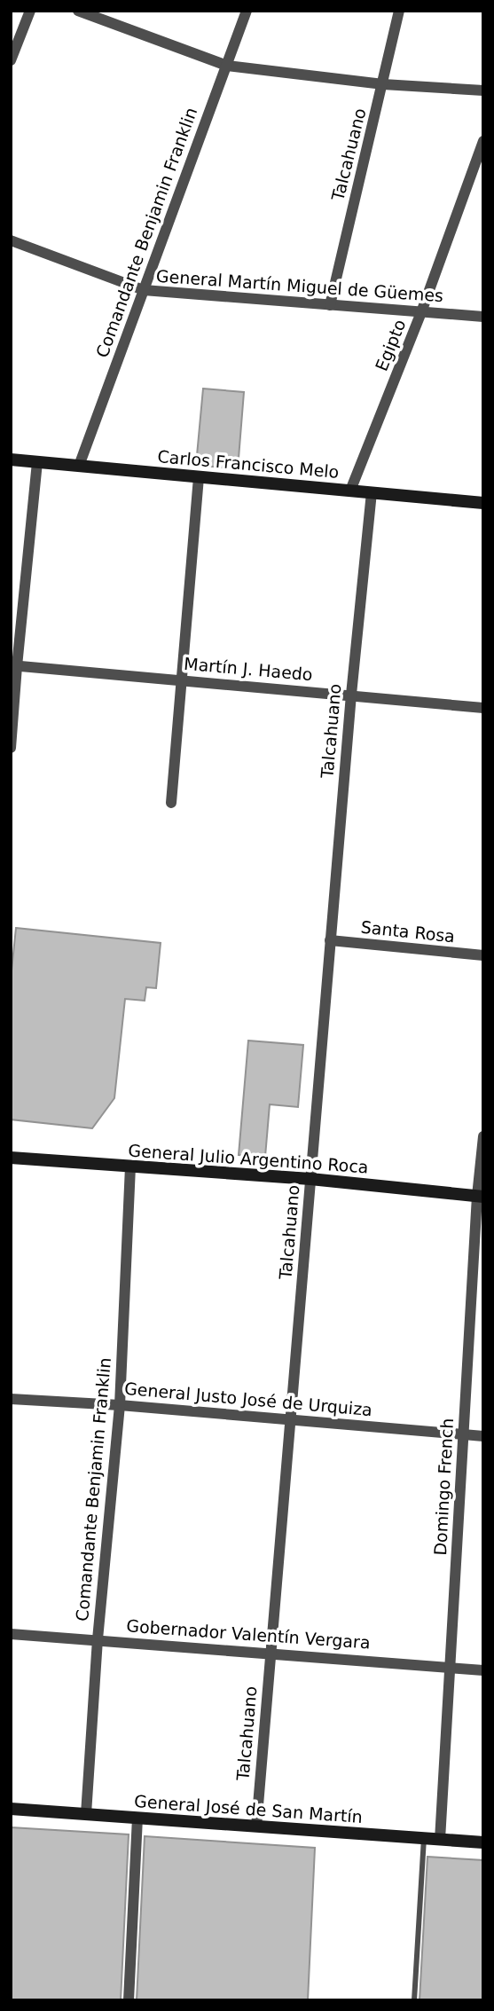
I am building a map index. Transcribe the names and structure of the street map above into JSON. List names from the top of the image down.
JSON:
{
  "streets": {
    "street": [
      "Talcahuano",
      "Comandante Benjamin Franklin",
      "General Martín Miguel de Güemes",
      "Egipto",
      "Carlos Francisco Melo",
      "Martín J. Haedo",
      "Santa Rosa",
      "General Julio Argentino Roca",
      "General Justo José de Urquiza",
      "Domingo French",
      "Gobernador Valentín Vergara",
      "General José de San Martín"
    ]
  },
  "crossings": [
    ["Talcahuano", "General Martín Miguel de Güemes"],
    ["Talcahuano", "Carlos Francisco Melo"],
    ["Talcahuano", "Martín J. Haedo"],
    ["Talcahuano", "Santa Rosa"],
    ["Talcahuano", "General Julio Argentino Roca"],
    ["Talcahuano", "General Justo José de Urquiza"],
    ["Talcahuano", "Gobernador Valentín Vergara"],
    ["Talcahuano", "General José de San Martín"],
    ["Comandante Benjamin Franklin", "General Martín Miguel de Güemes"],
    ["Comandante Benjamin Franklin", "Carlos Francisco Melo"],
    ["Comandante Benjamin Franklin", "General Julio Argentino Roca"],
    ["Comandante Benjamin Franklin", "General Justo José de Urquiza"],
    ["Comandante Benjamin Franklin", "Gobernador Valentín Vergara"],
    ["Comandante Benjamin Franklin", "General José de San Martín"],
    ["General Martín Miguel de Güemes", "Egipto"],
    ["Egipto", "Carlos Francisco Melo"],
    ["General Julio Argentino Roca", "Domingo French"],
    ["General Justo José de Urquiza", "Domingo French"],
    ["Domingo French", "Gobernador Valentín Vergara"],
    ["Domingo French", "General José de San Martín"]
  ]
}
